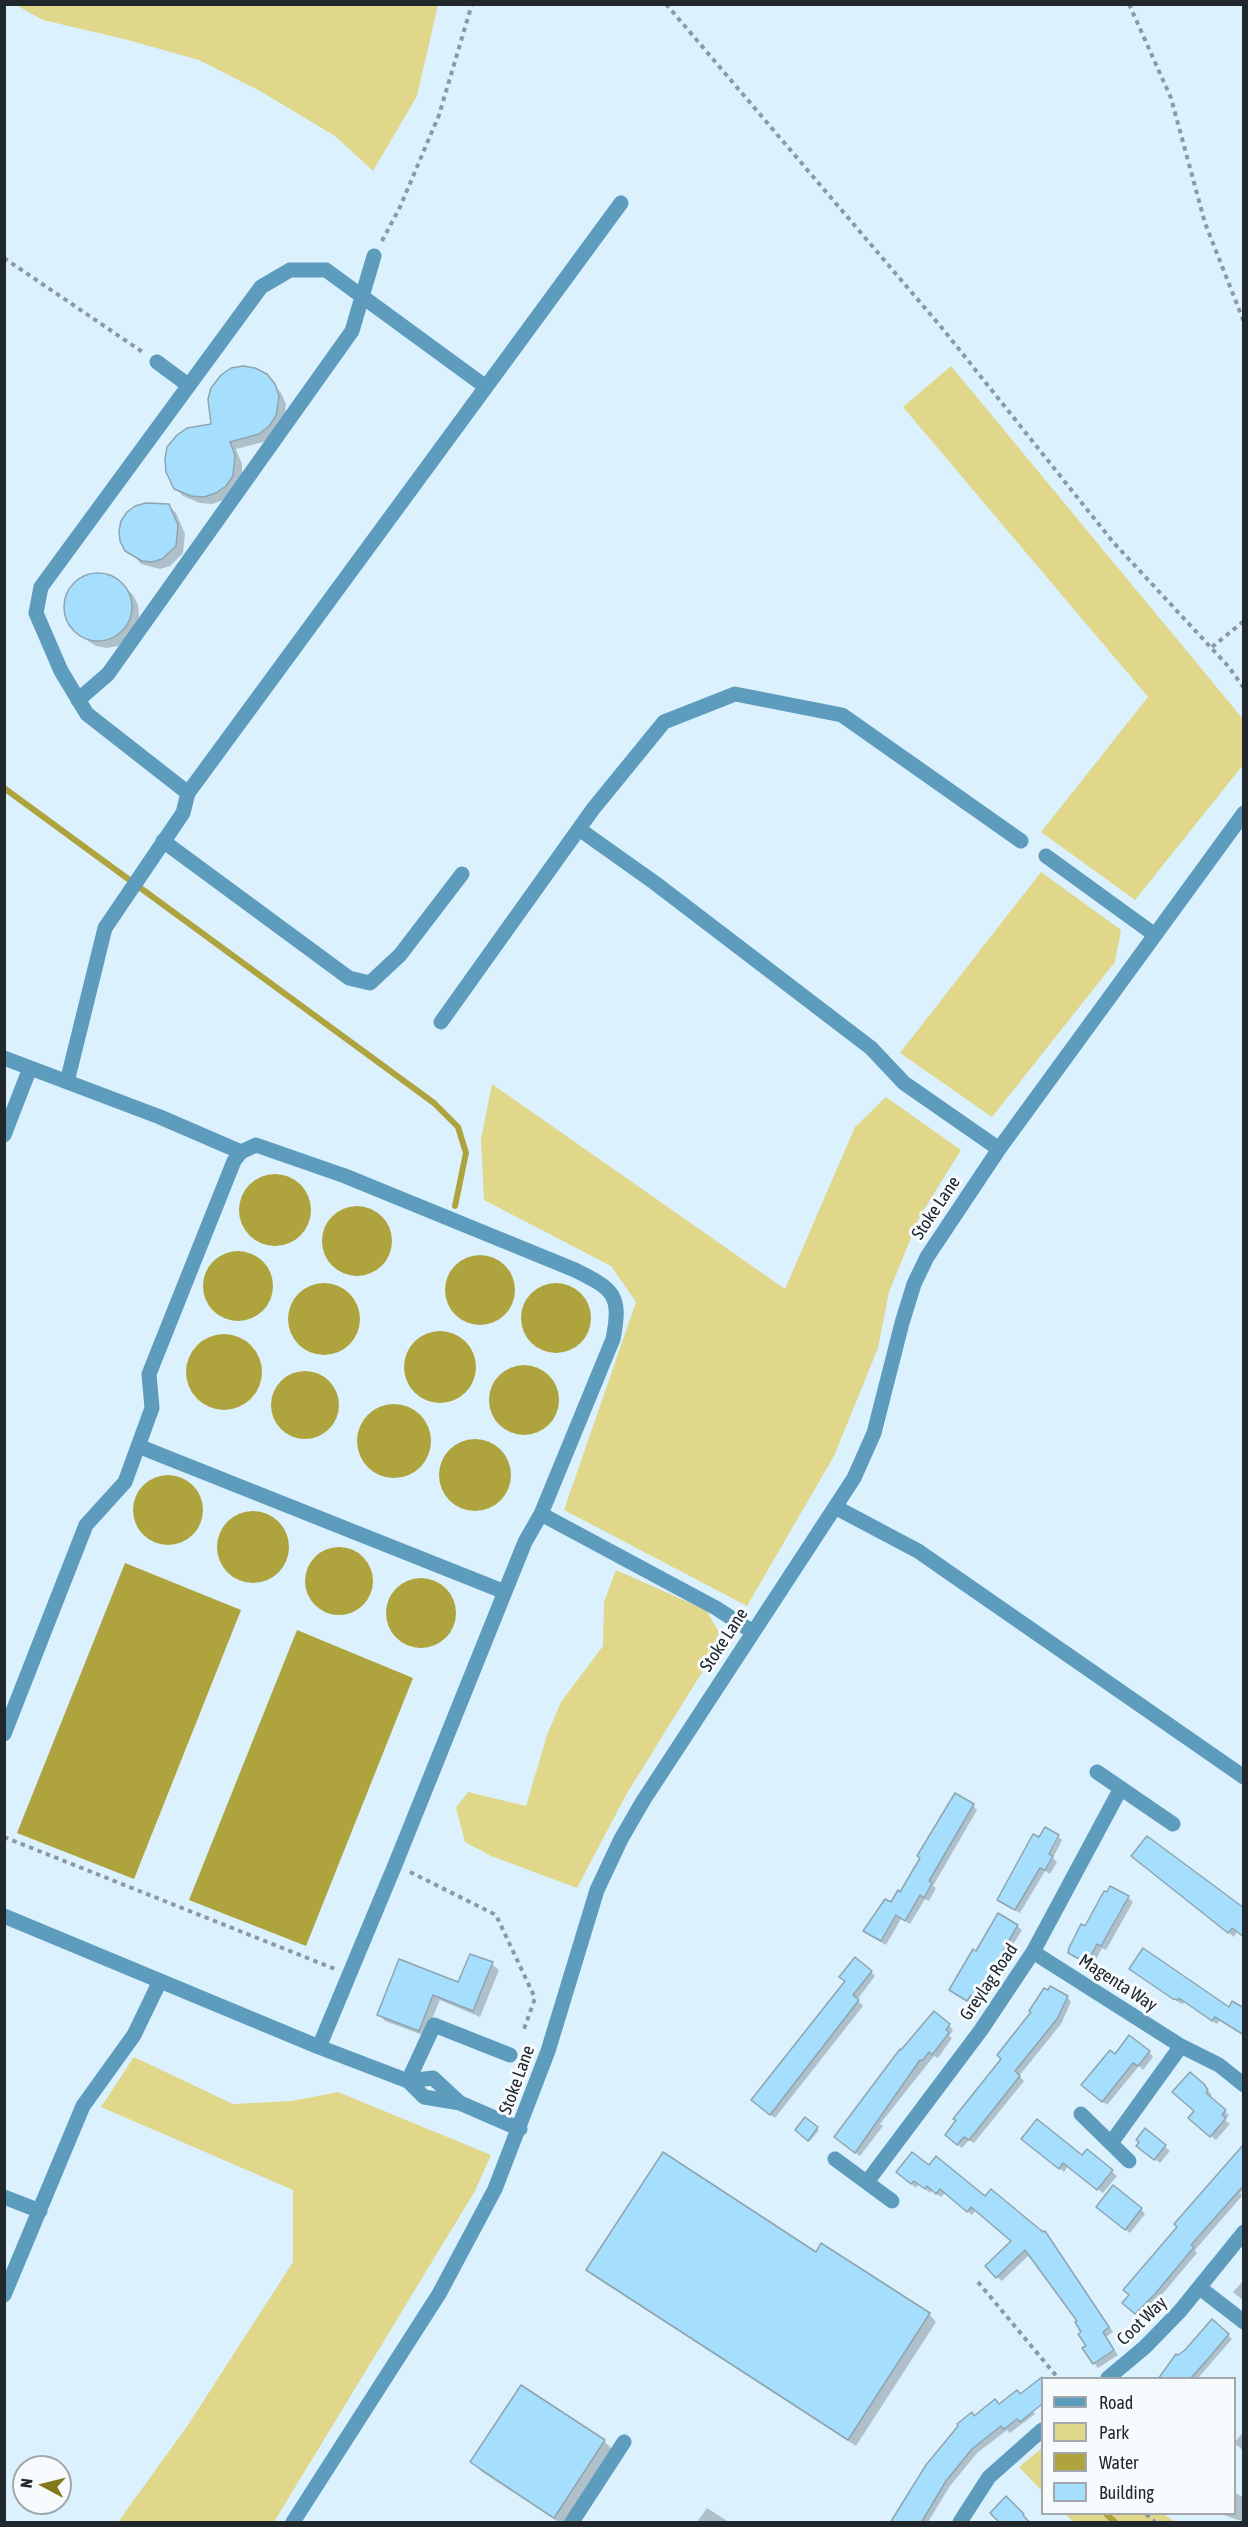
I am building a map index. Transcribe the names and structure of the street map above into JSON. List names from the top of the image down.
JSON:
{
  "streets": {
    "street": [
      "Stoke Lane",
      "Greylag Road",
      "Magenta Way",
      "Coot Way"
    ]
  },
  "crossings": [
    ["Greylag Road", "Magenta Way"]
  ],
  "legend": [
    "Road",
    "Park",
    "Water",
    "Building"
  ],
  "north": "left"
}
